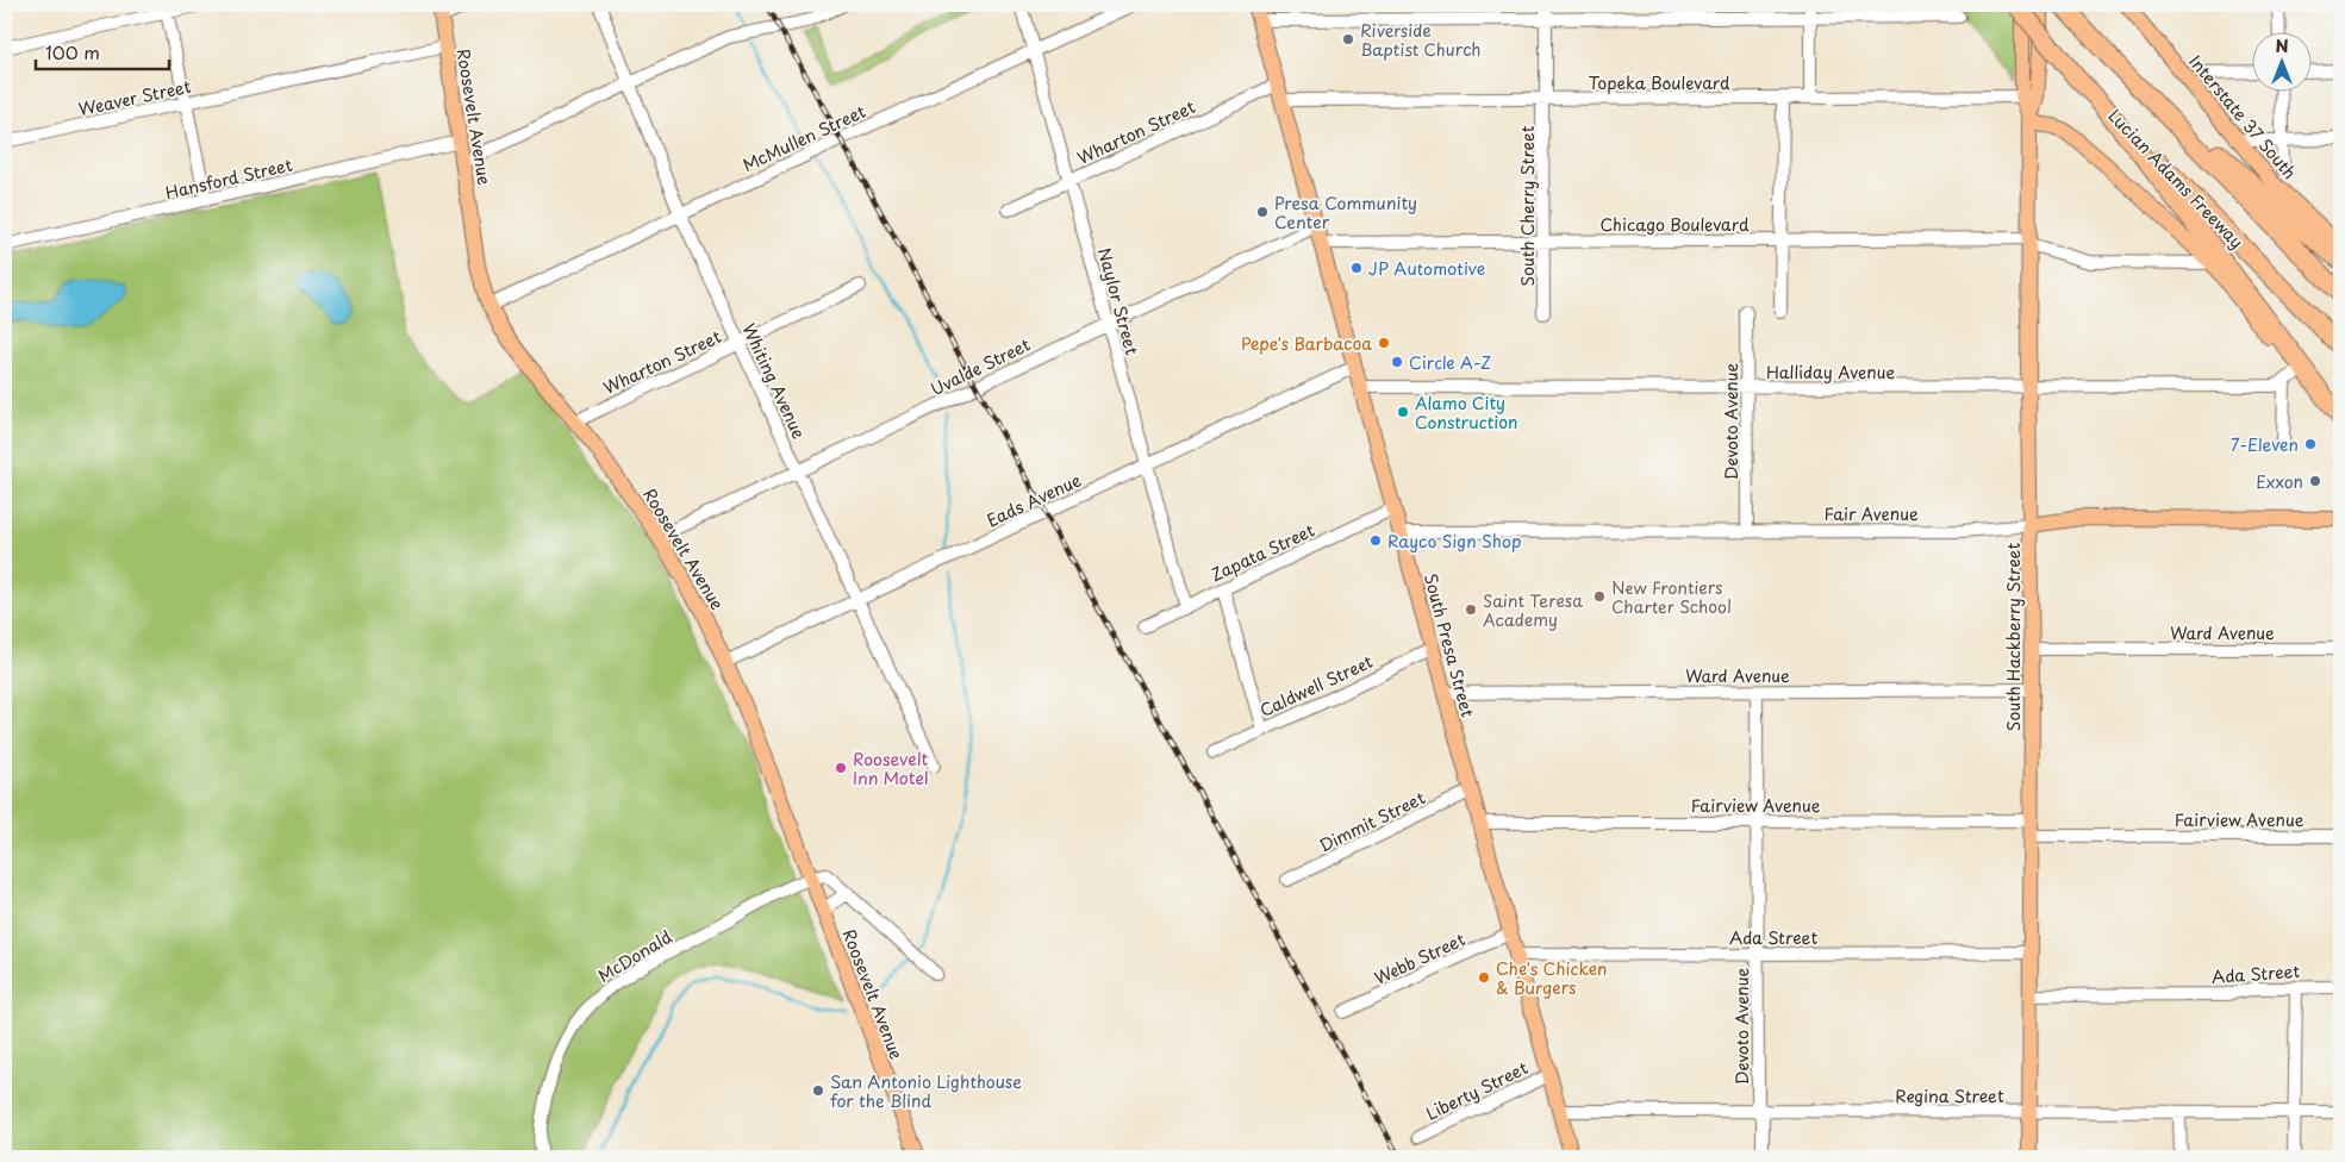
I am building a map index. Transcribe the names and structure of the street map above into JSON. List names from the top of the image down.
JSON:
{
  "streets": {
    "highway": ["Lucian Adams Freeway"],
    "main road": [
      "Roosevelt Avenue",
      "Interstate 37 South",
      "Fair Avenue",
      "South Hackberry Street",
      "South Presa Street"
    ],
    "street": [
      "Topeka Boulevard",
      "Weaver Street",
      "Wharton Street",
      "McMullen Street",
      "Hansford Street",
      "South Cherry Street",
      "Chicago Boulevard",
      "Naylor Street",
      "Uvalde Street",
      "Halliday Avenue",
      "Whiting Avenue",
      "Devoto Avenue",
      "Eads Avenue",
      "Zapata Street",
      "Ward Avenue",
      "Caldwell Street",
      "Fairview Avenue",
      "Dimmit Street",
      "Ada Street",
      "McDonald",
      "Webb Street",
      "Liberty Street",
      "Regina Street"
    ]
  },
  "crossings": [
    ["Topeka Boulevard", "South Cherry Street"],
    ["Topeka Boulevard", "South Hackberry Street"],
    ["Topeka Boulevard", "South Presa Street"],
    ["Weaver Street", "Roosevelt Avenue"],
    ["Roosevelt Avenue", "Wharton Street"],
    ["Roosevelt Avenue", "McMullen Street"],
    ["Roosevelt Avenue", "Hansford Street"],
    ["Roosevelt Avenue", "Uvalde Street"],
    ["Roosevelt Avenue", "Eads Avenue"],
    ["Roosevelt Avenue", "McDonald"],
    ["Wharton Street", "Naylor Street"],
    ["Wharton Street", "Whiting Avenue"],
    ["Wharton Street", "South Presa Street"],
    ["McMullen Street", "Naylor Street"],
    ["McMullen Street", "Whiting Avenue"],
    ["South Cherry Street", "Chicago Boulevard"],
    ["Chicago Boulevard", "South Hackberry Street"],
    ["Chicago Boulevard", "South Presa Street"],
    ["Naylor Street", "Uvalde Street"],
    ["Naylor Street", "Eads Avenue"],
    ["Naylor Street", "Zapata Street"],
    ["Uvalde Street", "Whiting Avenue"],
    ["Uvalde Street", "South Presa Street"],
    ["Halliday Avenue", "Devoto Avenue"],
    ["Halliday Avenue", "South Hackberry Street"],
    ["Halliday Avenue", "South Presa Street"],
    ["Whiting Avenue", "Eads Avenue"],
    ["Devoto Avenue", "Fair Avenue"],
    ["Devoto Avenue", "Ward Avenue"],
    ["Devoto Avenue", "Fairview Avenue"],
    ["Devoto Avenue", "Ada Street"],
    ["Devoto Avenue", "Regina Street"],
    ["Eads Avenue", "South Presa Street"],
    ["Fair Avenue", "South Hackberry Street"],
    ["Fair Avenue", "South Presa Street"],
    ["Zapata Street", "South Presa Street"],
    ["Ward Avenue", "South Hackberry Street"],
    ["Ward Avenue", "South Presa Street"],
    ["South Hackberry Street", "Fairview Avenue"],
    ["South Hackberry Street", "Ada Street"],
    ["South Hackberry Street", "Regina Street"],
    ["South Presa Street", "Caldwell Street"],
    ["South Presa Street", "Fairview Avenue"],
    ["South Presa Street", "Dimmit Street"],
    ["South Presa Street", "Ada Street"],
    ["South Presa Street", "Webb Street"],
    ["South Presa Street", "Liberty Street"],
    ["South Presa Street", "Regina Street"]
  ],
  "places": [
    "Riverside Baptist Church",
    "Presa Community Center",
    "JP Automotive",
    "Pepe's Barbacoa",
    "Circle A-Z",
    "Alamo City Construction",
    "7-Eleven",
    "Exxon",
    "Rayco Sign Shop",
    "New Frontiers Charter School",
    "Saint Teresa Academy",
    "Roosevelt Inn Motel",
    "Che's Chicken & Burgers",
    "San Antonio Lighthouse for the Blind"
  ],
  "scale_bar": "100 m",
  "north": "top"
}
